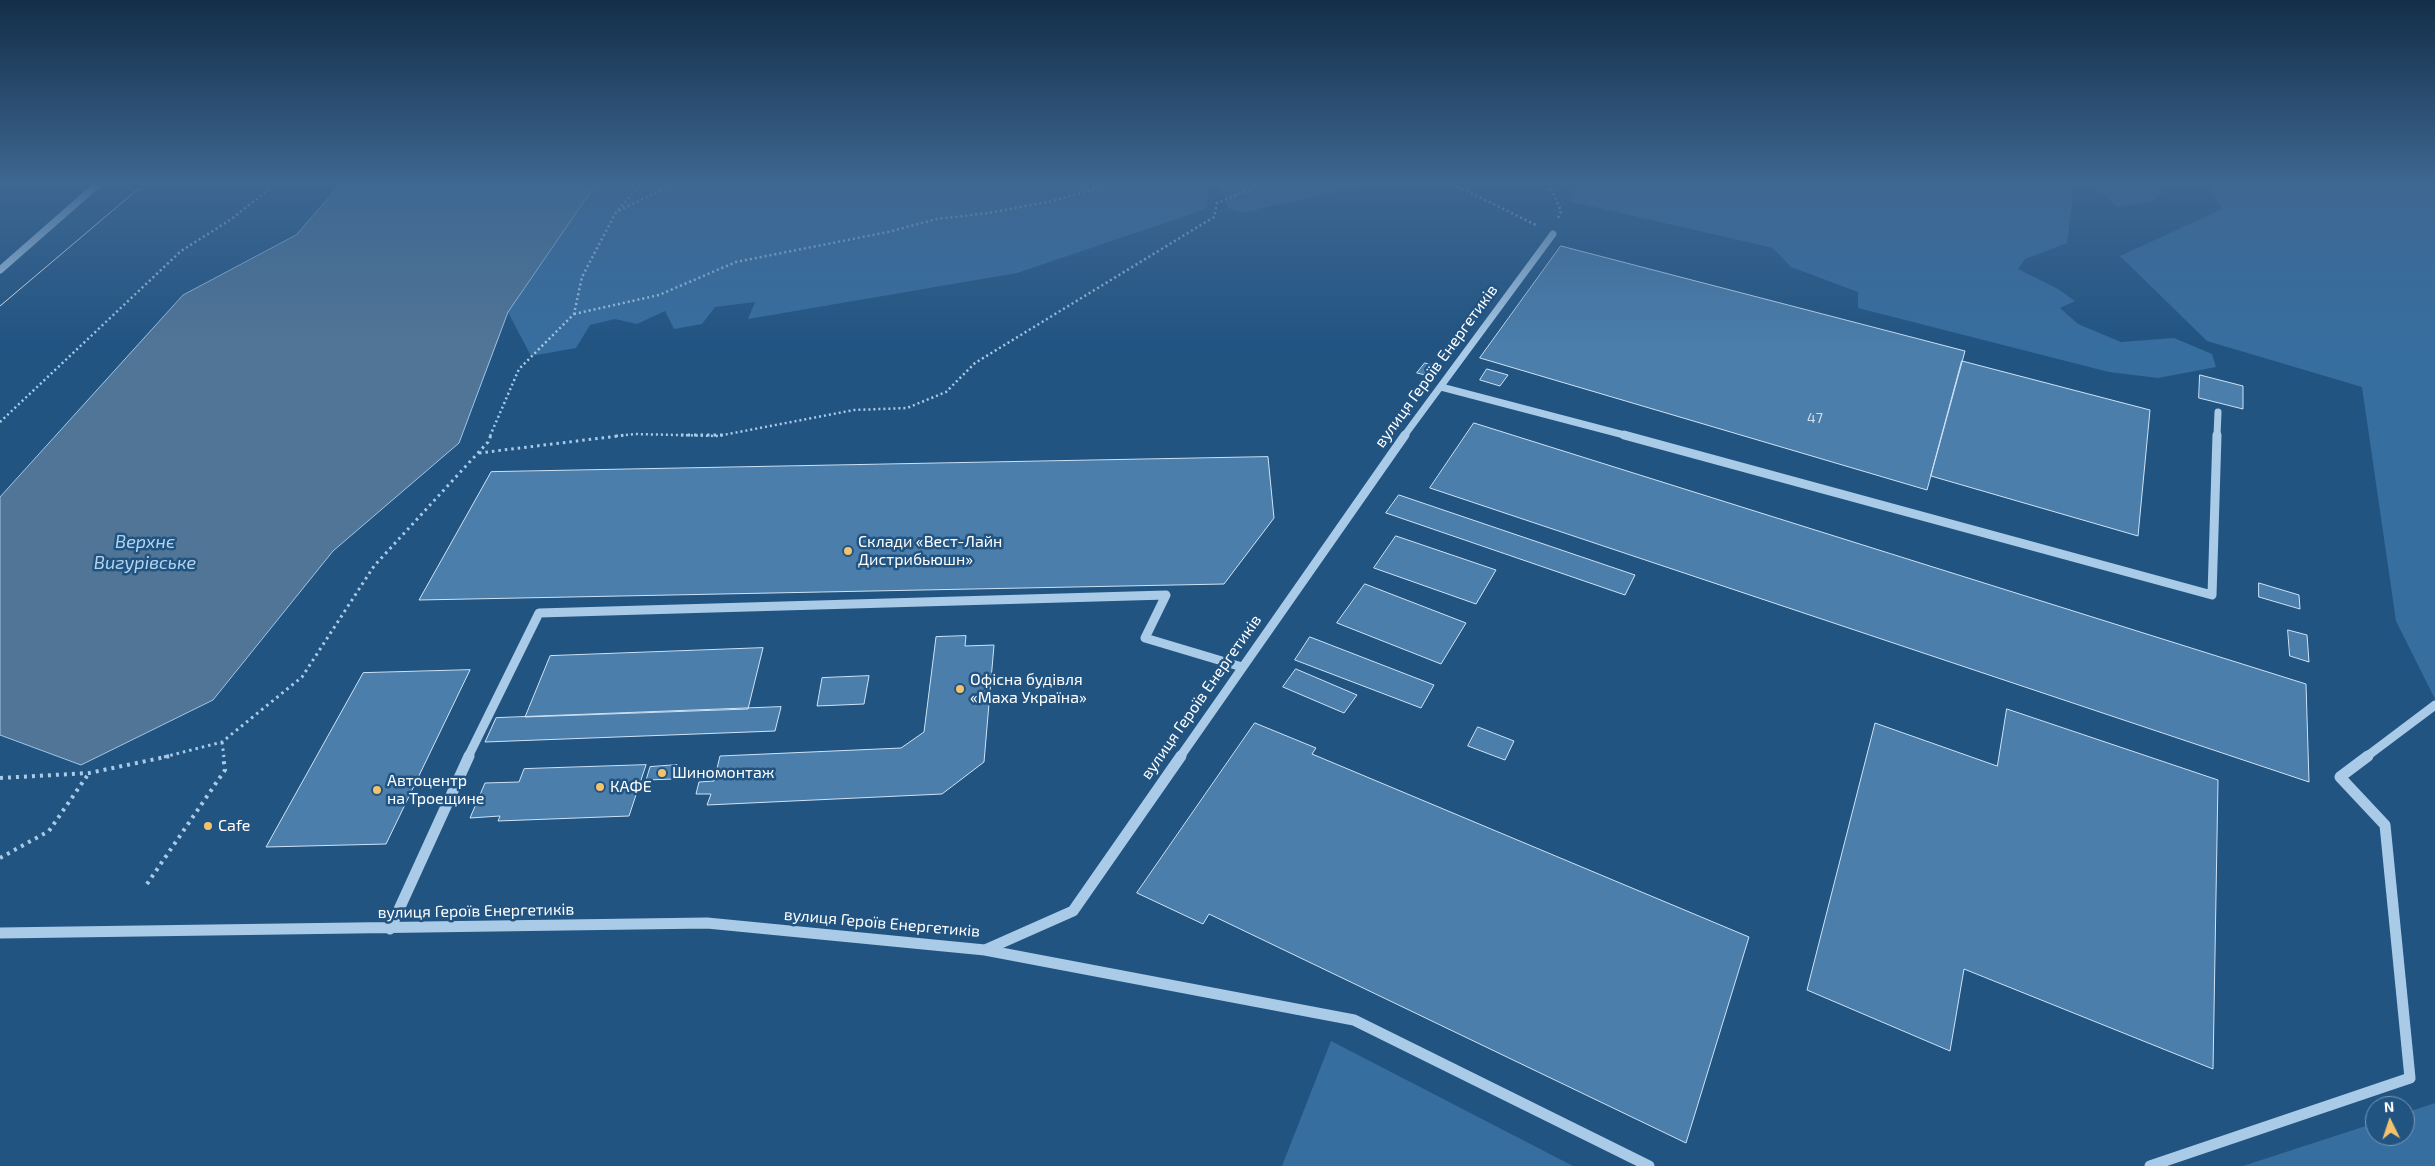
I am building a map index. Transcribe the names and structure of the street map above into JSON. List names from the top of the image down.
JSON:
{
  "streets": {
    "street": ["вулиця Героїв Енергетиків"]
  },
  "water": ["Верхнє Вигурівське"],
  "places": [
    "Склади «Вест-Лайн Дистрибьюшн»",
    "Офісна будівля «Маха Україна»",
    "Шиномонтаж",
    "КАФЕ",
    "Автоцентр на Троещине",
    "Cafe"
  ],
  "house_numbers": ["47"],
  "north": "top"
}
